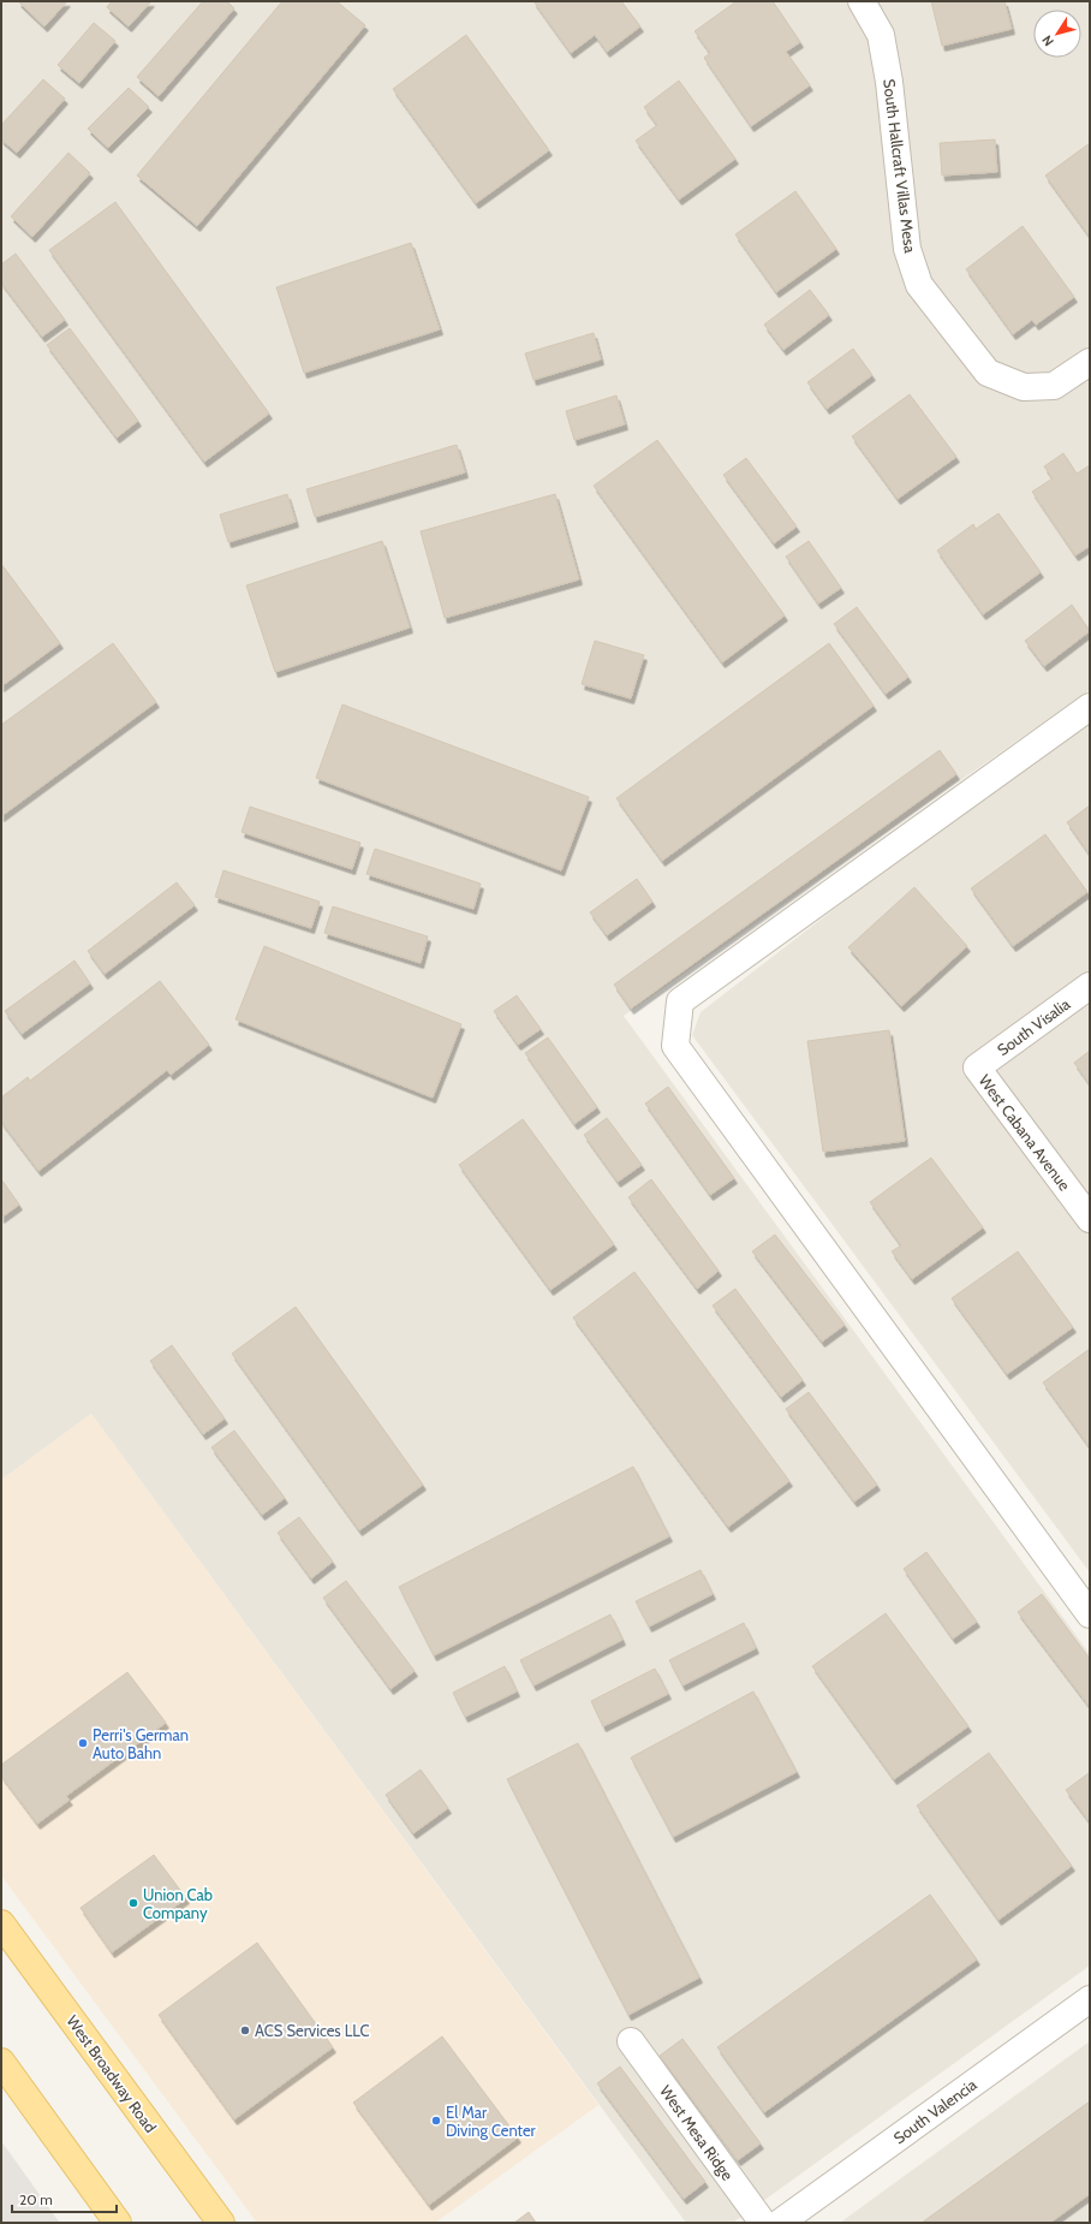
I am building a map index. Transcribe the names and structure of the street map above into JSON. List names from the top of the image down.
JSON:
{
  "streets": {
    "main road": ["West Broadway Road"],
    "street": [
      "South Hallcraft Villas Mesa",
      "South Visalia",
      "West Cabana Avenue",
      "South Valencia",
      "West Mesa Ridge"
    ]
  },
  "crossings": [
    ["South Visalia", "West Cabana Avenue"]
  ],
  "places": [
    "Perri's German Auto Bahn",
    "Union Cab Company",
    "ACS Services LLC",
    "El Mar Diving Center"
  ],
  "scale_bar": "20 m",
  "north": "bottom left"
}
